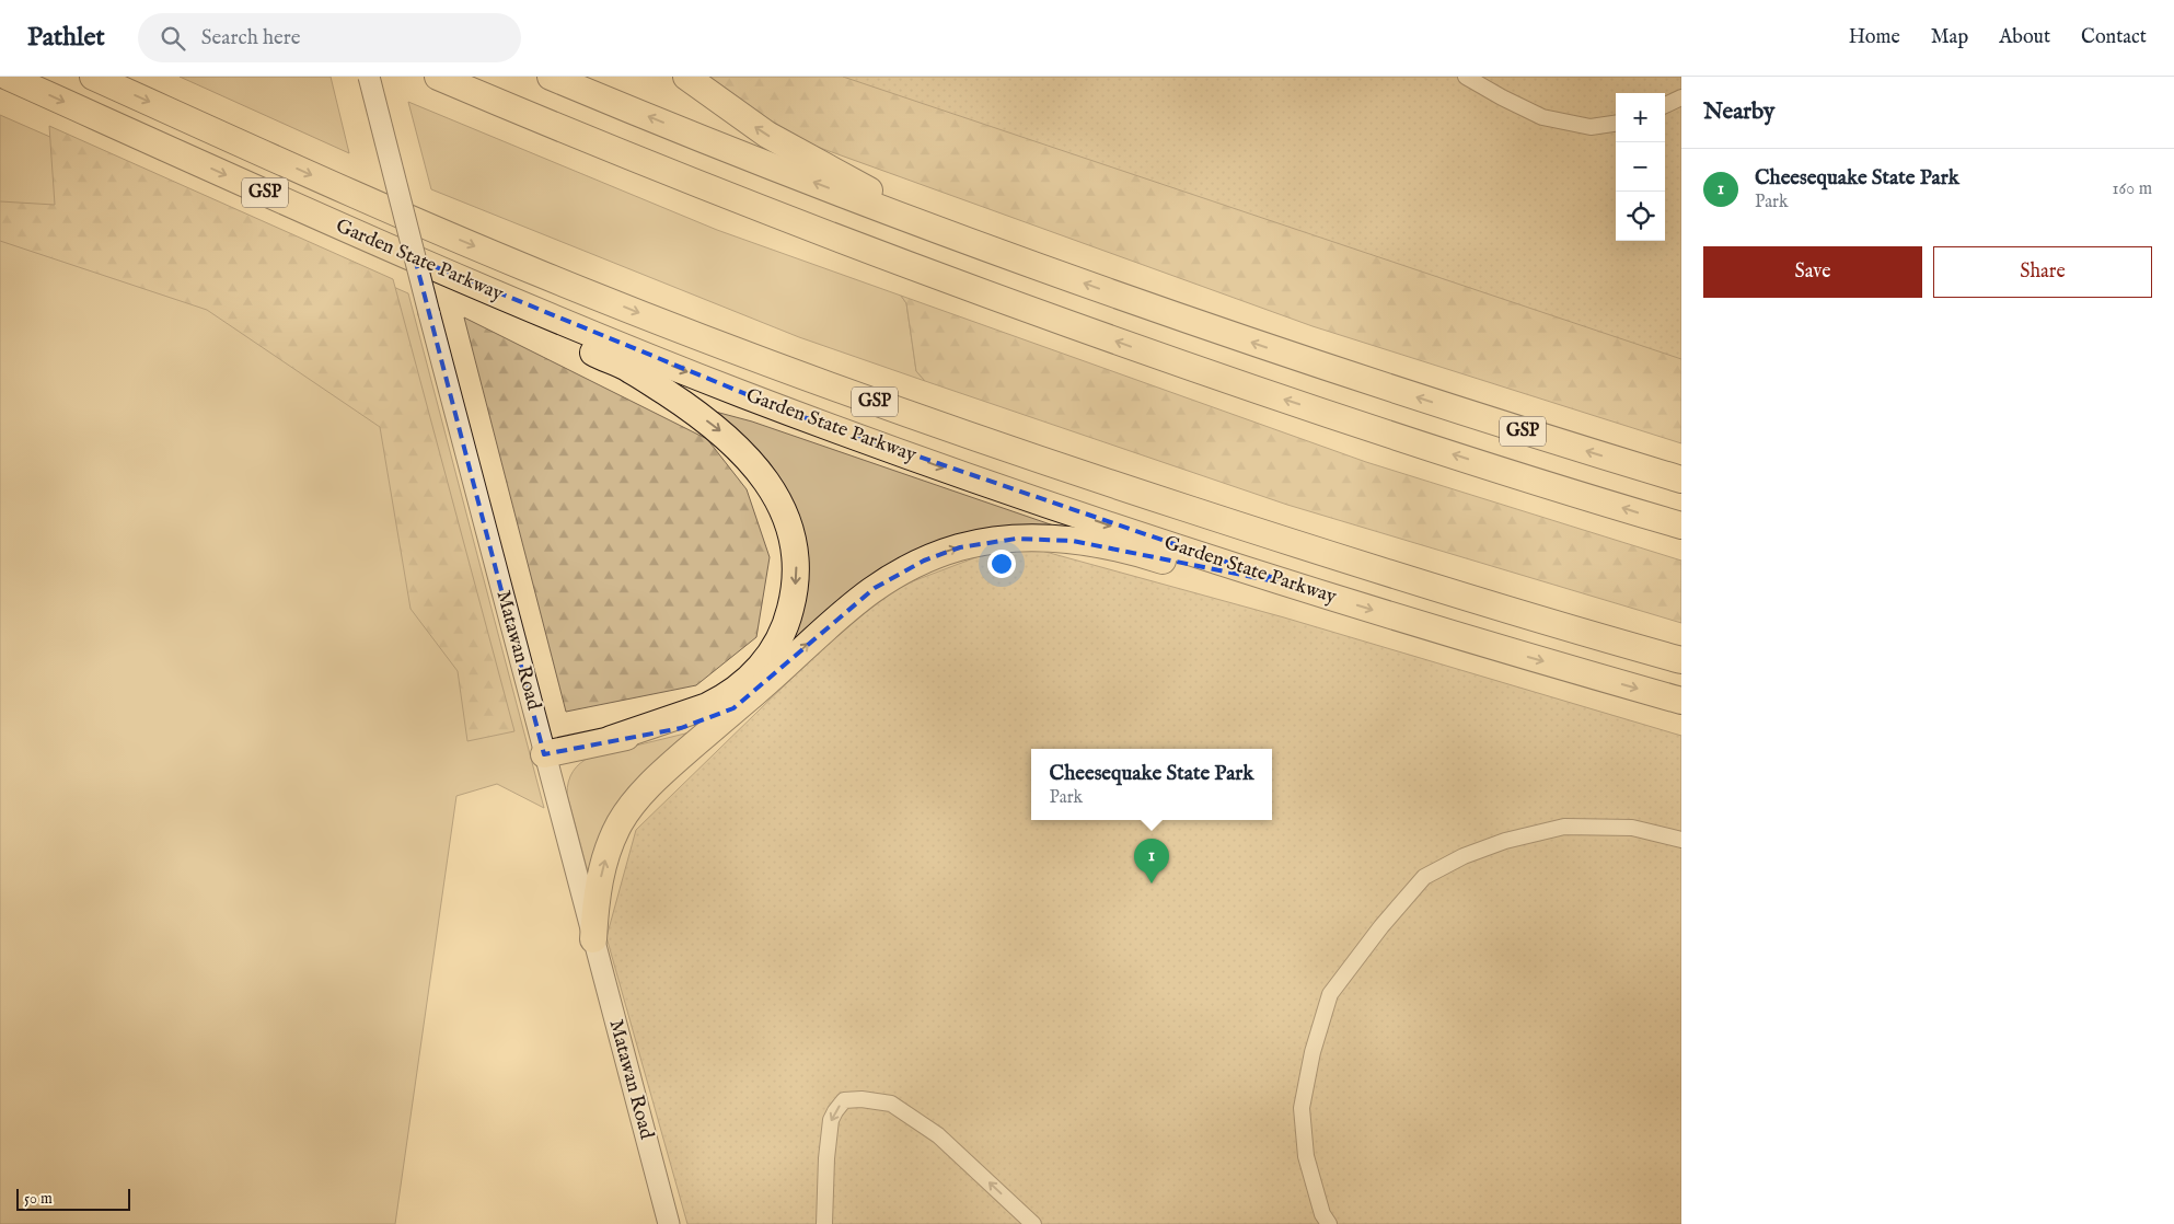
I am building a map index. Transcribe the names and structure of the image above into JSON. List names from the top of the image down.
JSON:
{
  "streets": {
    "highway": ["GSP", "Garden State Parkway"],
    "main road": ["Matawan Road"]
  },
  "scale_bar": "50 m",
  "page": {
    "header": "Pathlet",
    "search": "Search here",
    "nav": [
      "Home",
      "Map",
      "About",
      "Contact"
    ],
    "heading": "Nearby",
    "map_buttons": ["+", "−"],
    "list": [
      {
        "mark": "1",
        "name": "Cheesequake State Park",
        "note": "Park",
        "value": "160 m"
      }
    ],
    "buttons": ["Save", "Share"],
    "popup": ["Cheesequake State Park", "Park"],
    "pins": "1",
    "scale": "50 m"
  }
}
